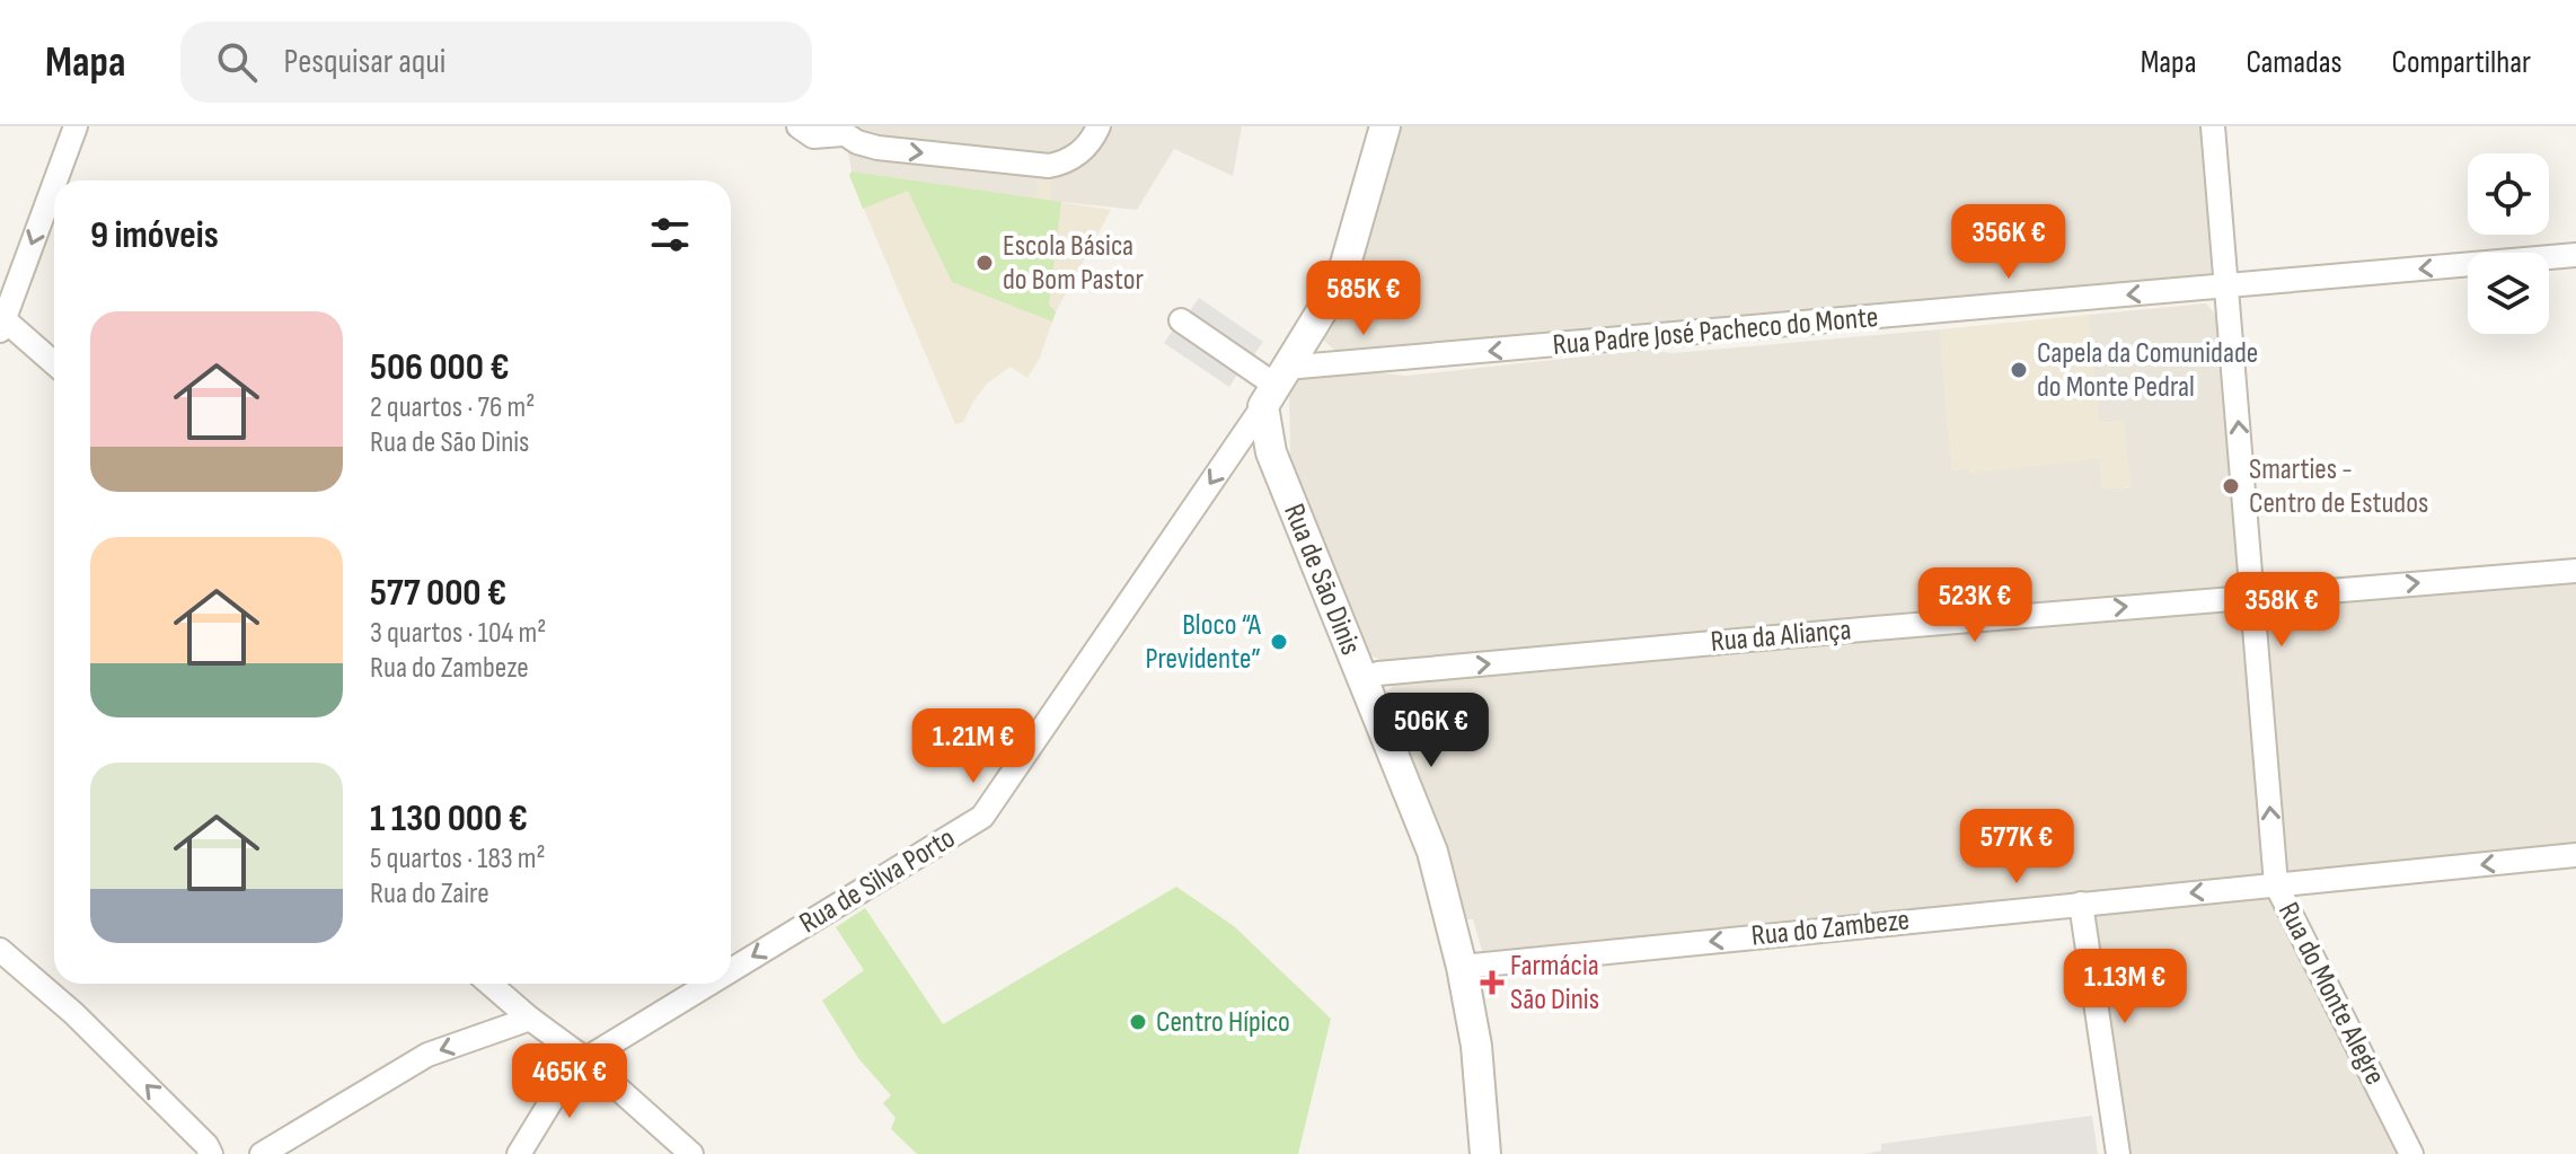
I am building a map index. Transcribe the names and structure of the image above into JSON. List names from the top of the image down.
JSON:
{
  "streets": {
    "street": [
      "Rua Padre José Pacheco do Monte",
      "Rua de São Dinis",
      "Rua da Aliança",
      "Rua de Silva Porto",
      "Rua do Zambeze",
      "Rua do Monte Alegre"
    ]
  },
  "crossings": [
    ["Rua Padre José Pacheco do Monte", "Rua de São Dinis"],
    ["Rua Padre José Pacheco do Monte", "Rua de Silva Porto"],
    ["Rua Padre José Pacheco do Monte", "Rua do Monte Alegre"],
    ["Rua de São Dinis", "Rua da Aliança"],
    ["Rua de São Dinis", "Rua de Silva Porto"],
    ["Rua de São Dinis", "Rua do Zambeze"],
    ["Rua da Aliança", "Rua do Monte Alegre"],
    ["Rua do Zambeze", "Rua do Monte Alegre"]
  ],
  "one_way": [
    "Rua Padre José Pacheco do Monte",
    "Rua da Aliança",
    "Rua de Silva Porto",
    "Rua do Zambeze",
    "Rua do Monte Alegre"
  ],
  "places": {
    "other": [
      "Escola Básica do Bom Pastor",
      "Capela da Comunidade do Monte Pedral",
      "Smarties - Centro de Estudos",
      "Bloco “A Previdente”",
      "Centro Hípico"
    ],
    "health": ["Farmácia São Dinis"]
  },
  "page": {
    "header": "Mapa",
    "search": "Pesquisar aqui",
    "nav": ["Mapa", "Camadas", "Compartilhar"],
    "heading": "9 imóveis",
    "price": [
      "356K €",
      "585K €",
      "523K €",
      "358K €",
      "506K €",
      "1.21M €",
      "577K €",
      "1.13M €",
      "465K €"
    ],
    "list": [
      {
        "name": "506 000 €",
        "note": "2 quartos · 76 m² · Rua de São Dinis"
      },
      {
        "name": "577 000 €",
        "note": "3 quartos · 104 m² · Rua do Zambeze"
      },
      {
        "name": "1 130 000 €",
        "note": "5 quartos · 183 m² · Rua do Zaire"
      }
    ]
  }
}
